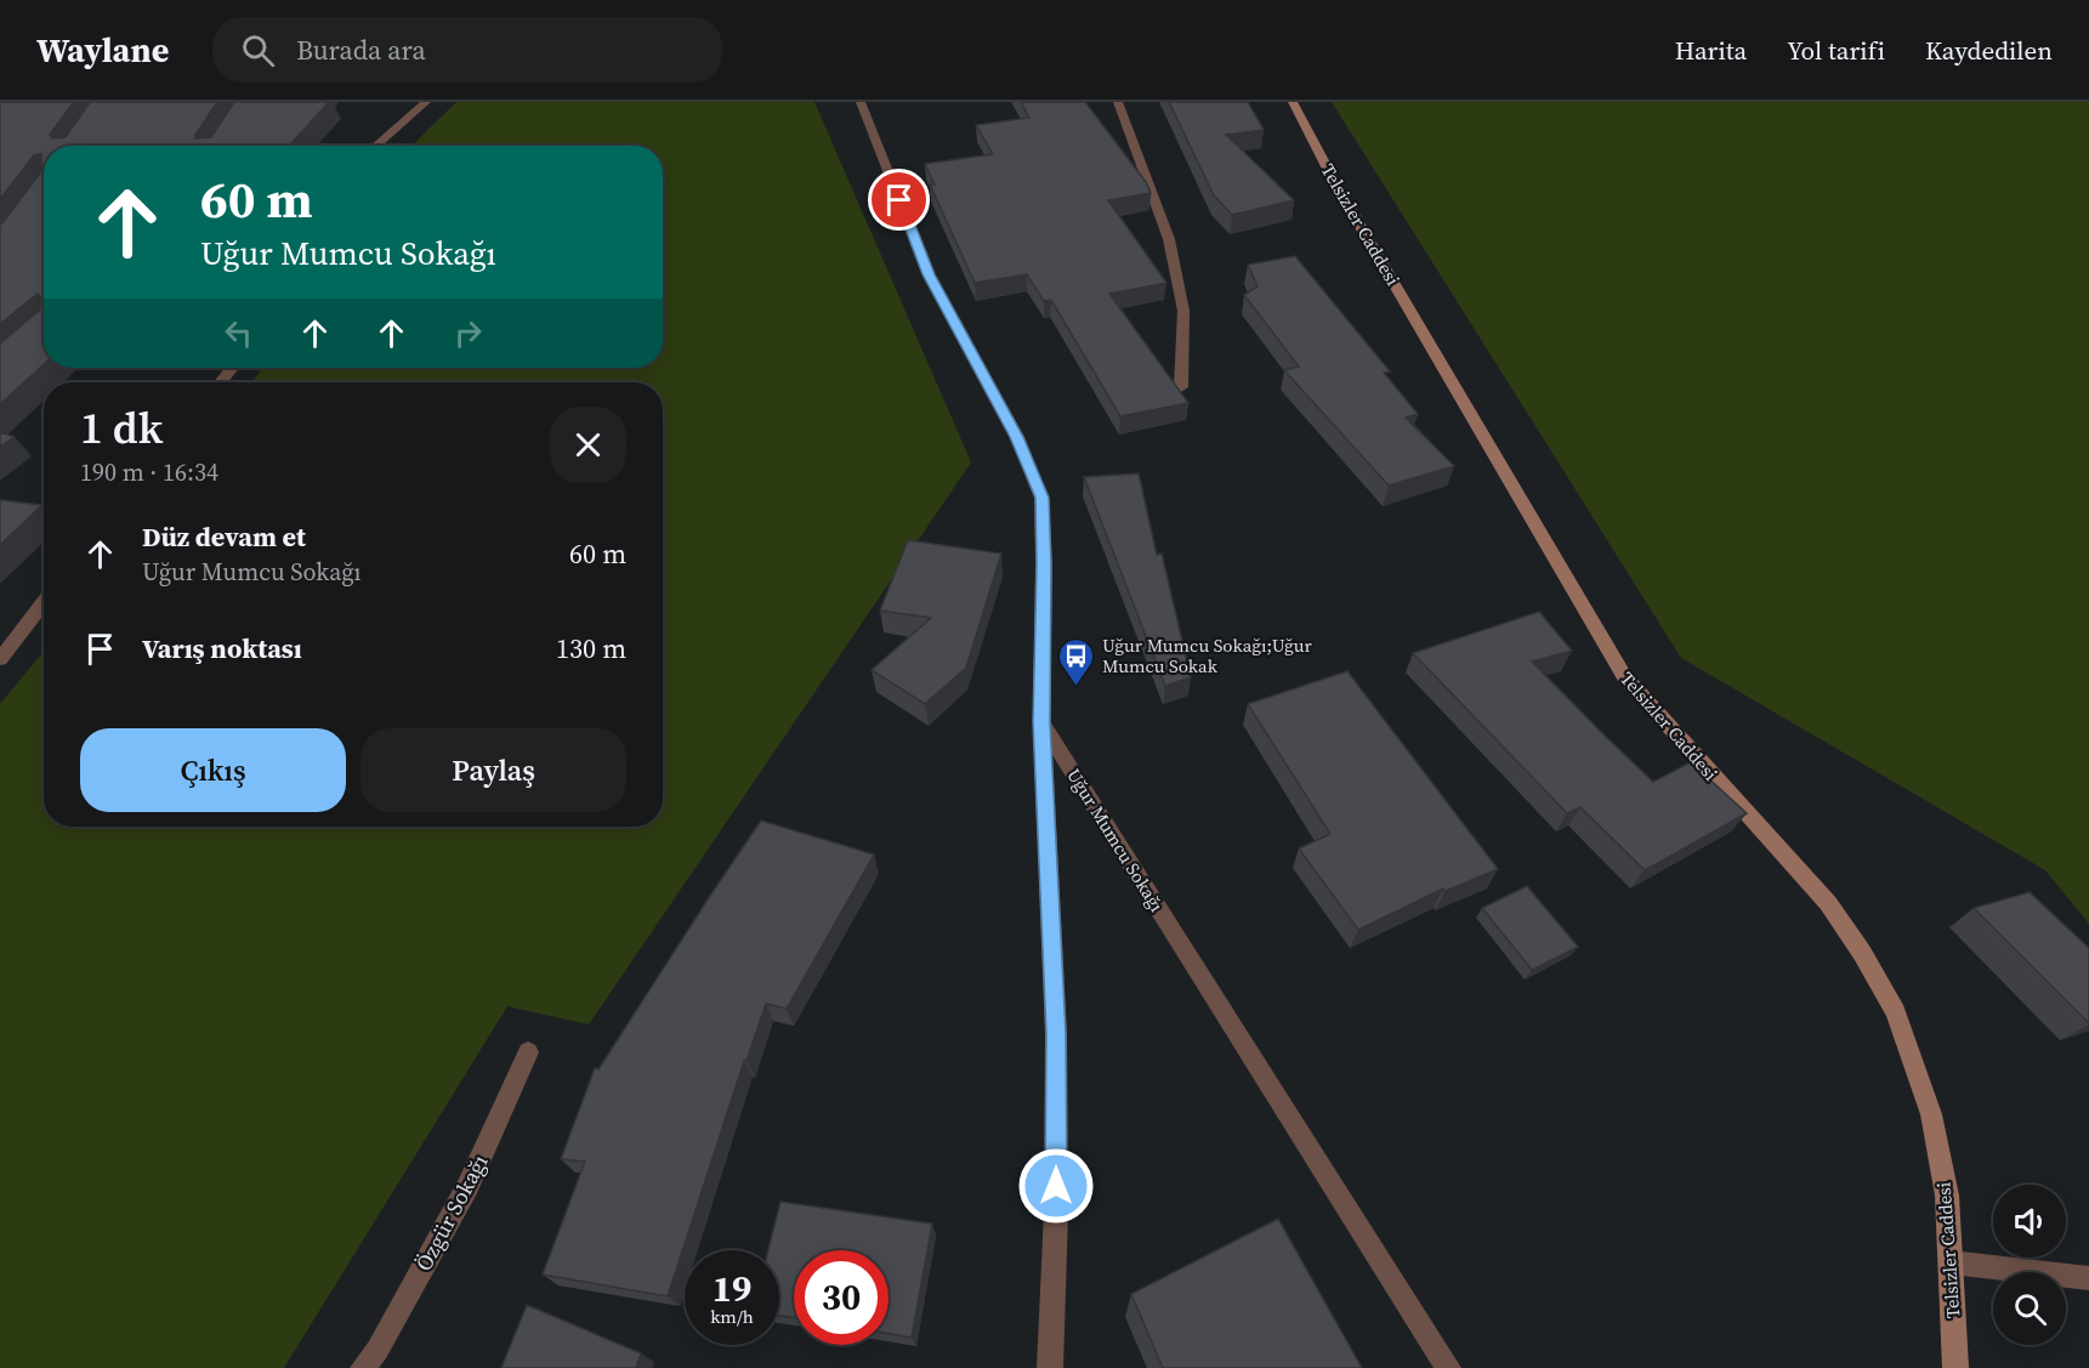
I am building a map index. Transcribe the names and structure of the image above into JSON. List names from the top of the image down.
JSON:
{
  "streets": {
    "street": ["Telsizler Caddesi", "Uğur Mumcu Sokağı", "Özgür Sokağı"]
  },
  "places": {
    "bus stop": ["Uğur Mumcu Sokağı;Uğur Mumcu Sokak"]
  },
  "page": {
    "header": "Waylane",
    "search": "Burada ara",
    "nav": ["Harita", "Yol tarifi", "Kaydedilen"],
    "turn": ["60 m", "Uğur Mumcu Sokağı"],
    "heading": ["1 dk", "190 m · 16:34"],
    "list": [
      {
        "name": "Düz devam et",
        "note": "Uğur Mumcu Sokağı",
        "value": "60 m"
      },
      {
        "name": "Varış noktası",
        "value": "130 m"
      }
    ],
    "buttons": ["Çıkış", "Paylaş"],
    "speed": "19 km/h",
    "limit": "30"
  }
}
